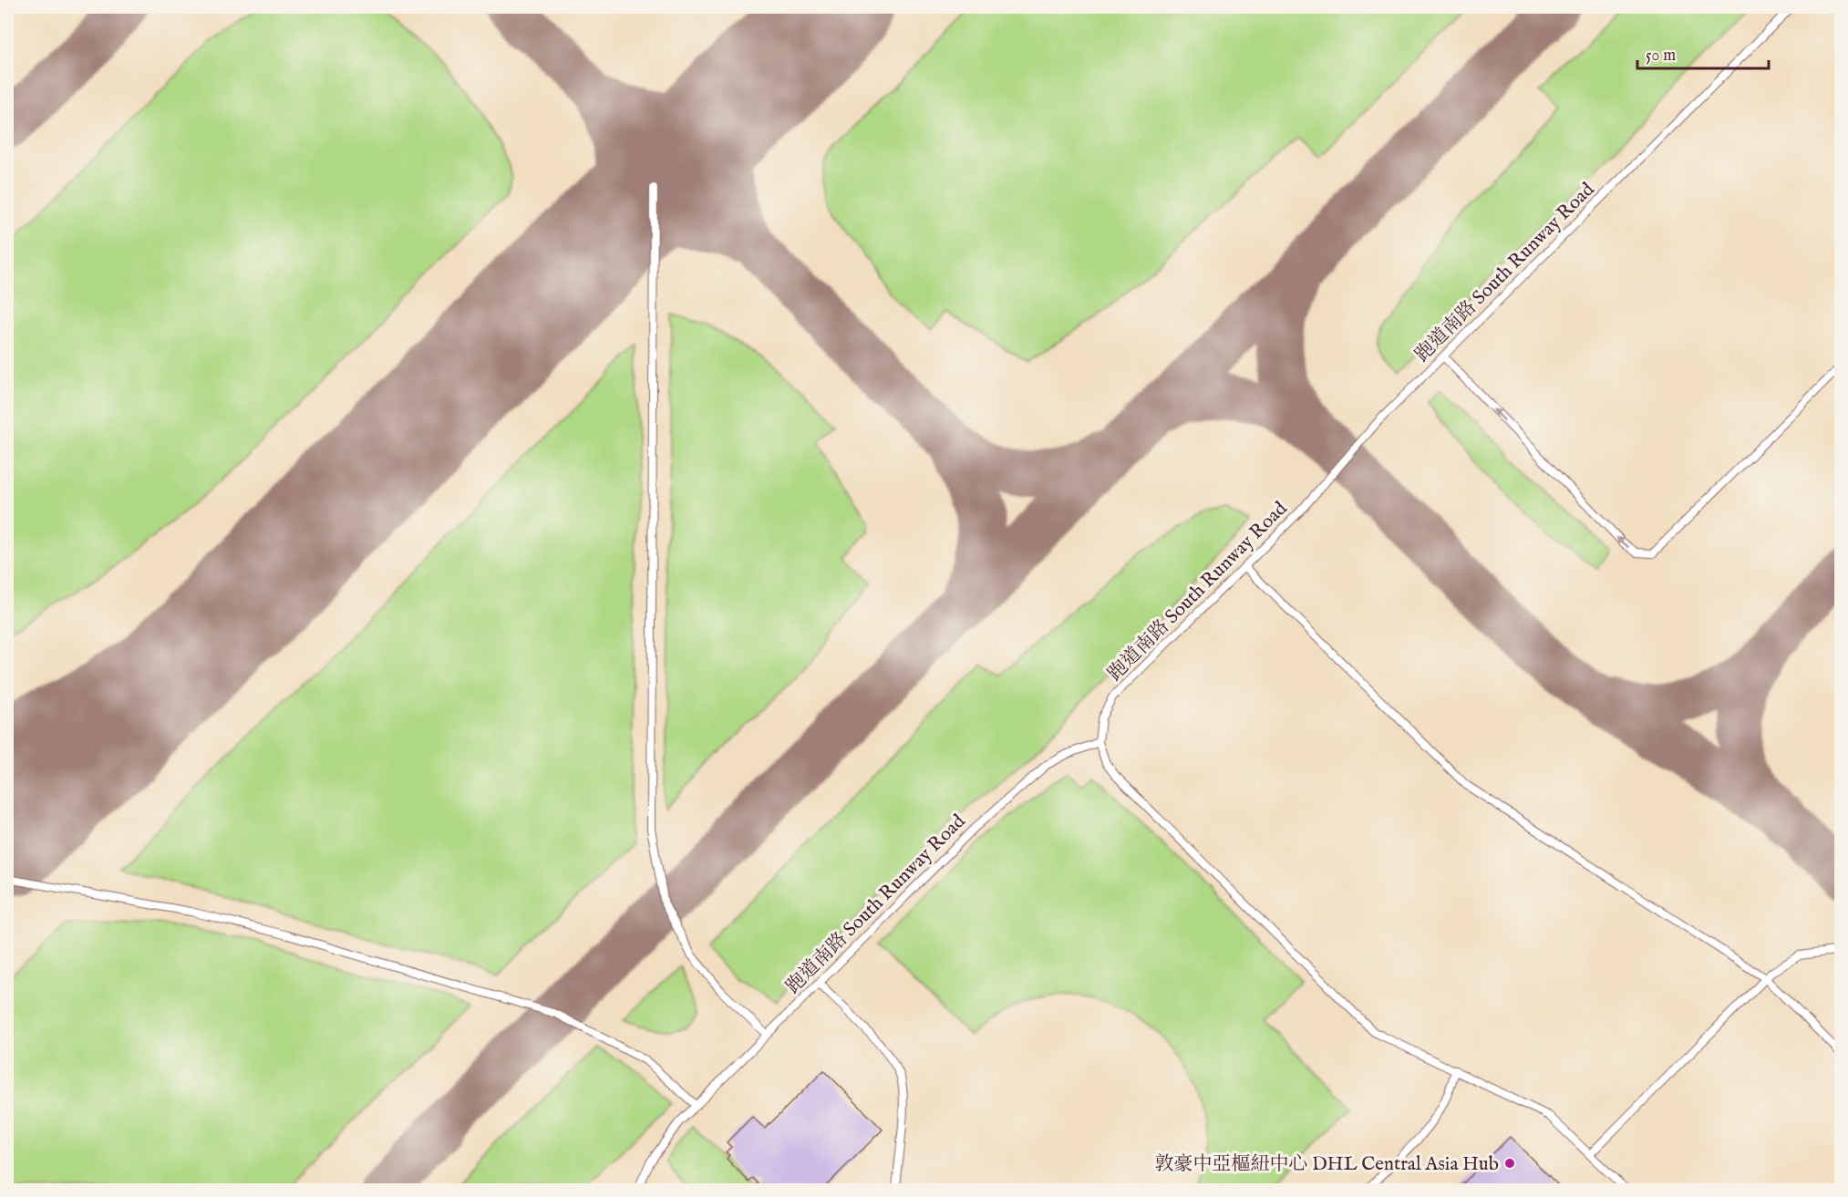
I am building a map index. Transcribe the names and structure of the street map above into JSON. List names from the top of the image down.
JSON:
{
  "streets": {
    "lane": ["跑道南路 South Runway Road"]
  },
  "places": ["敦豪中亞樞紐中心 DHL Central Asia Hub"],
  "scale_bar": "50 m"
}
